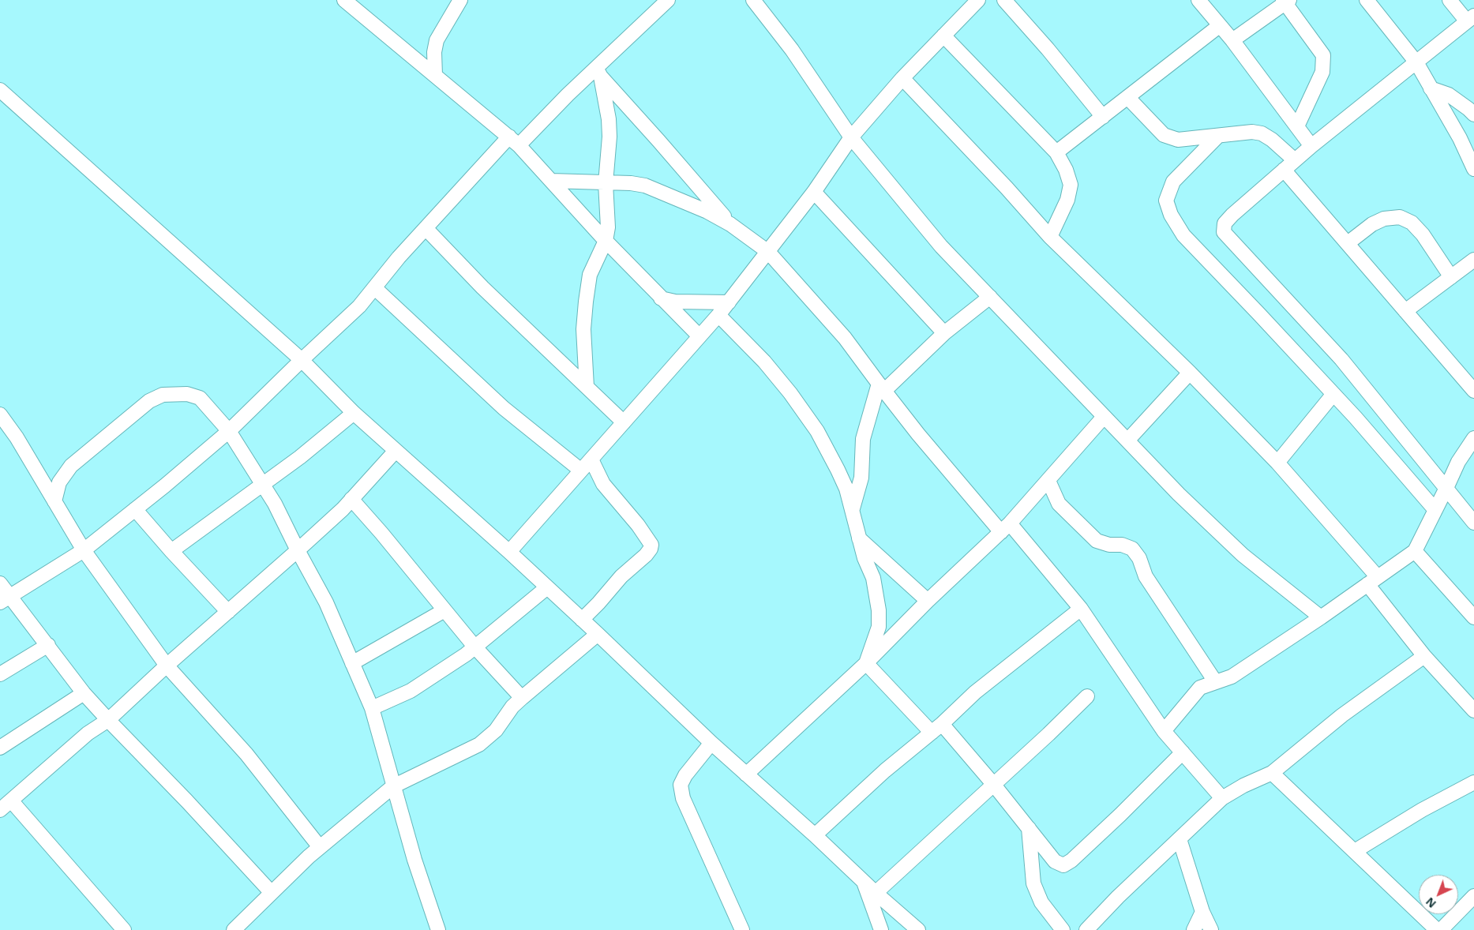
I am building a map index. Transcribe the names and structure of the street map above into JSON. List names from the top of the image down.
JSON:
{
  "north": "bottom left"
}
